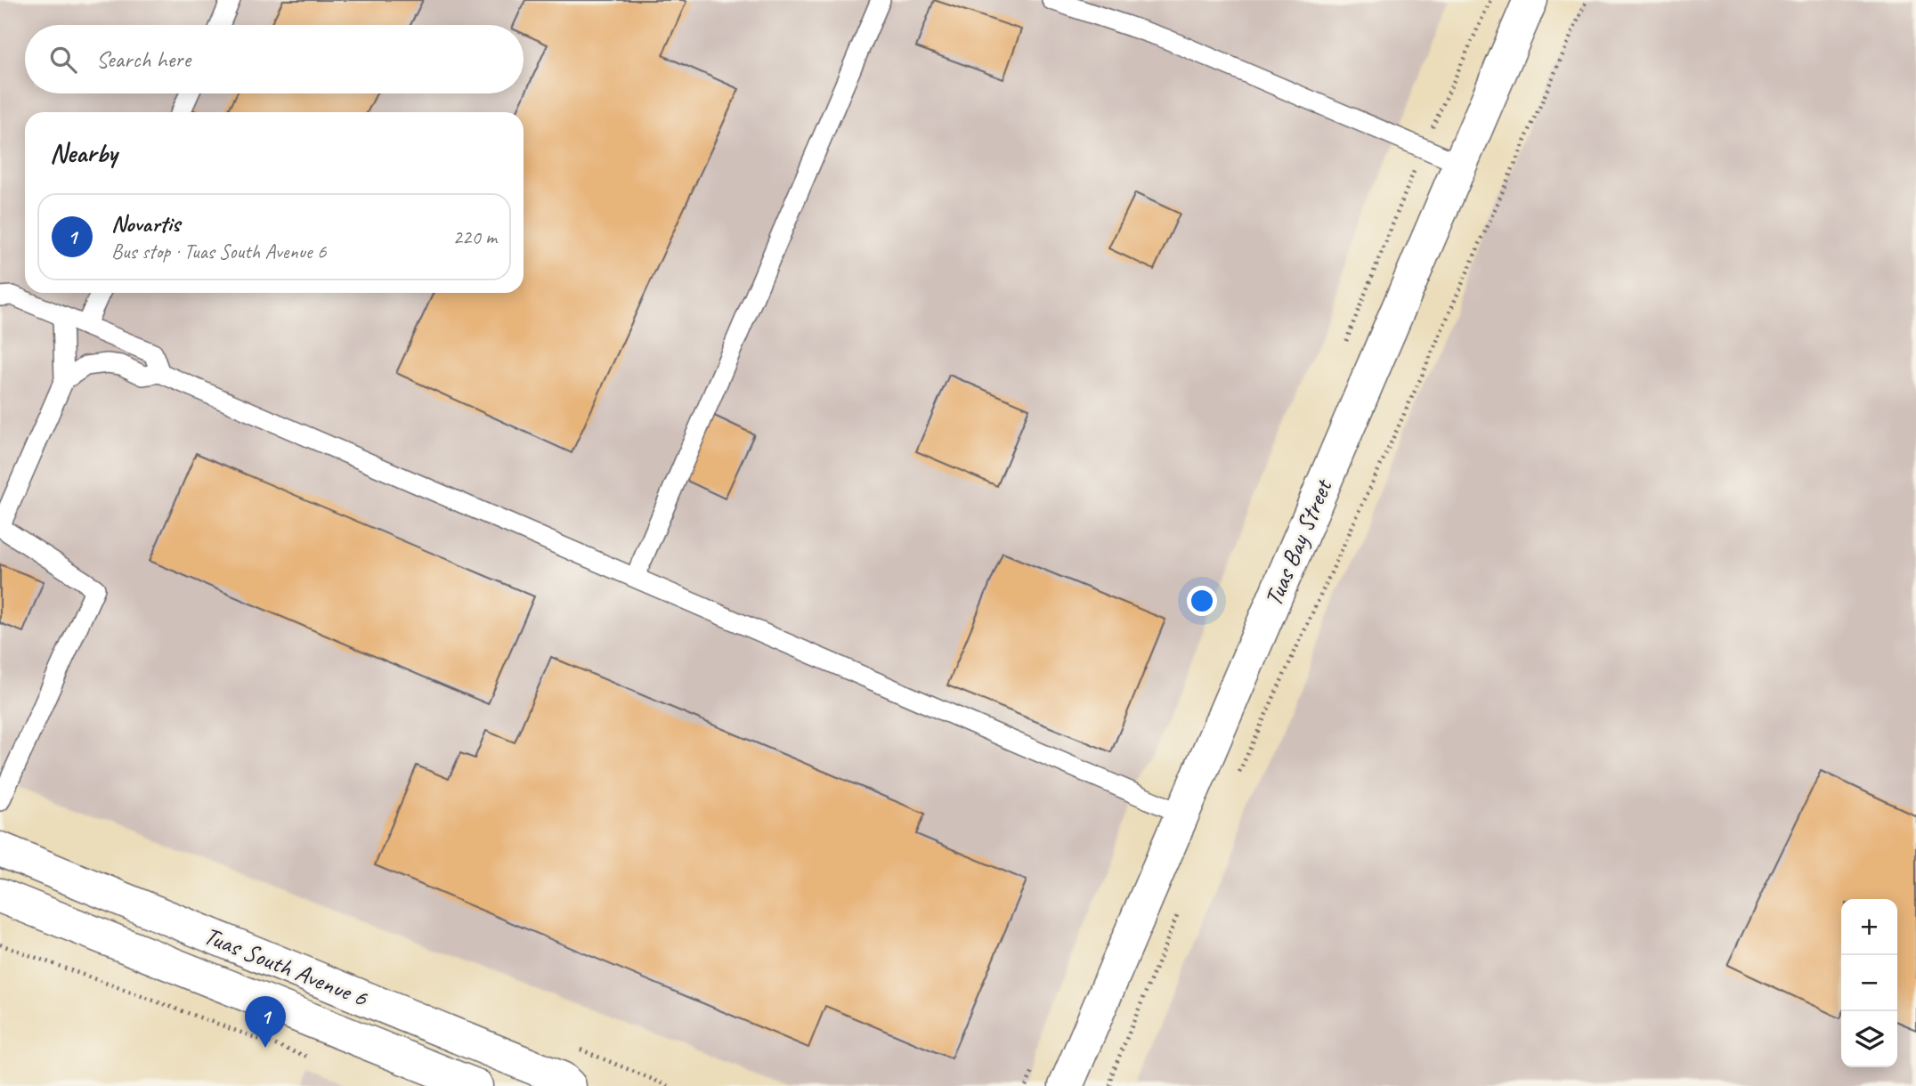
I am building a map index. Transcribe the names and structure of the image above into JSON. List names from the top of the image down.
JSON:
{
  "streets": {
    "street": ["Tuas Bay Street", "Tuas South Avenue 6"]
  },
  "page": {
    "search": "Search here",
    "heading": "Nearby",
    "list": [
      {
        "mark": "1",
        "name": "Novartis",
        "note": "Bus stop · Tuas South Avenue 6",
        "value": "220 m"
      }
    ],
    "map_buttons": ["+", "−"],
    "pins": "1"
  }
}
